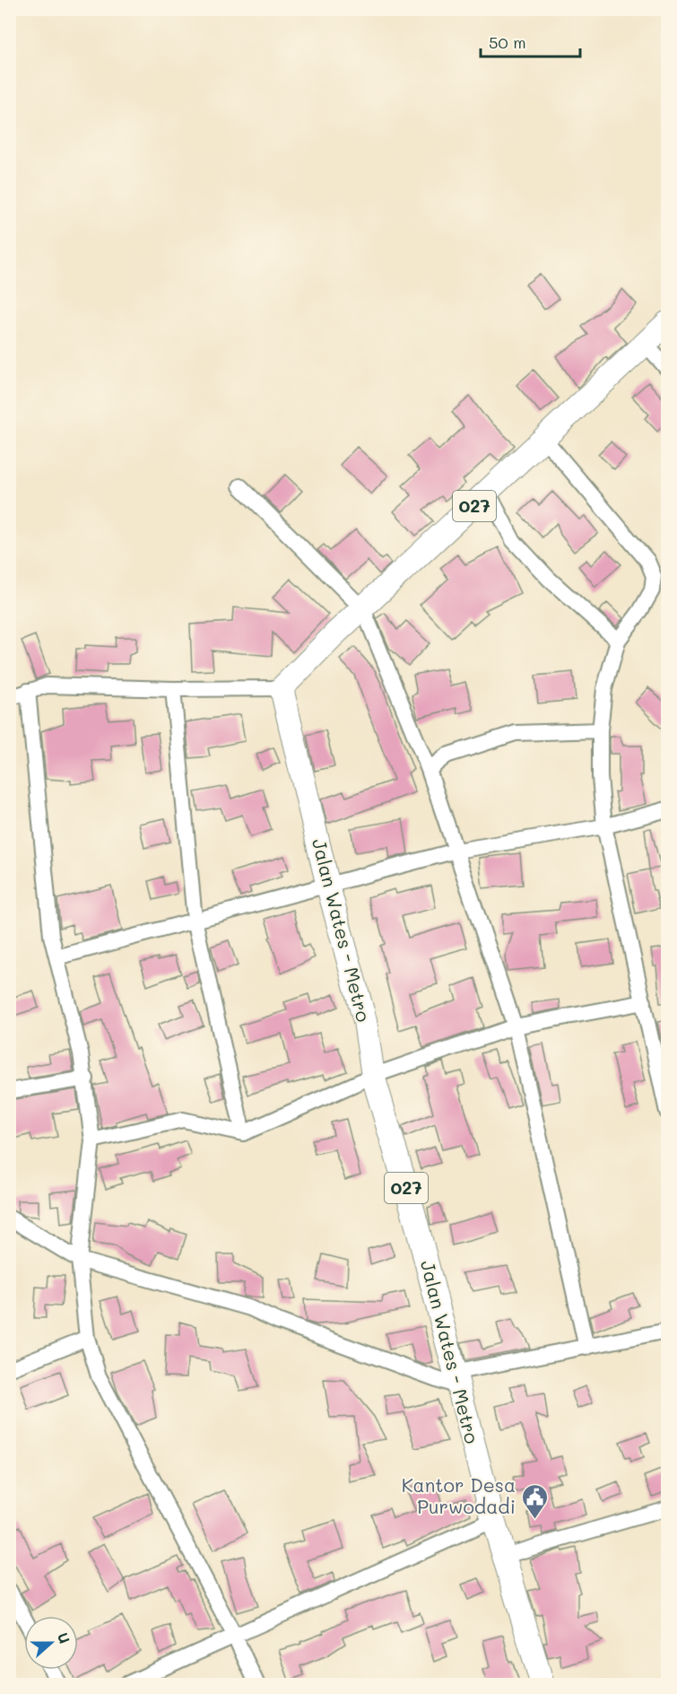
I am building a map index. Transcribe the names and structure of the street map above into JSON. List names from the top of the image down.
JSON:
{
  "streets": {
    "main road": ["027", "Jalan Wates - Metro"]
  },
  "crossings": [
    ["027", "Jalan Wates - Metro"]
  ],
  "places": {
    "public building": ["Kantor Desa Purwodadi"]
  },
  "scale_bar": "50 m",
  "north": "right"
}
